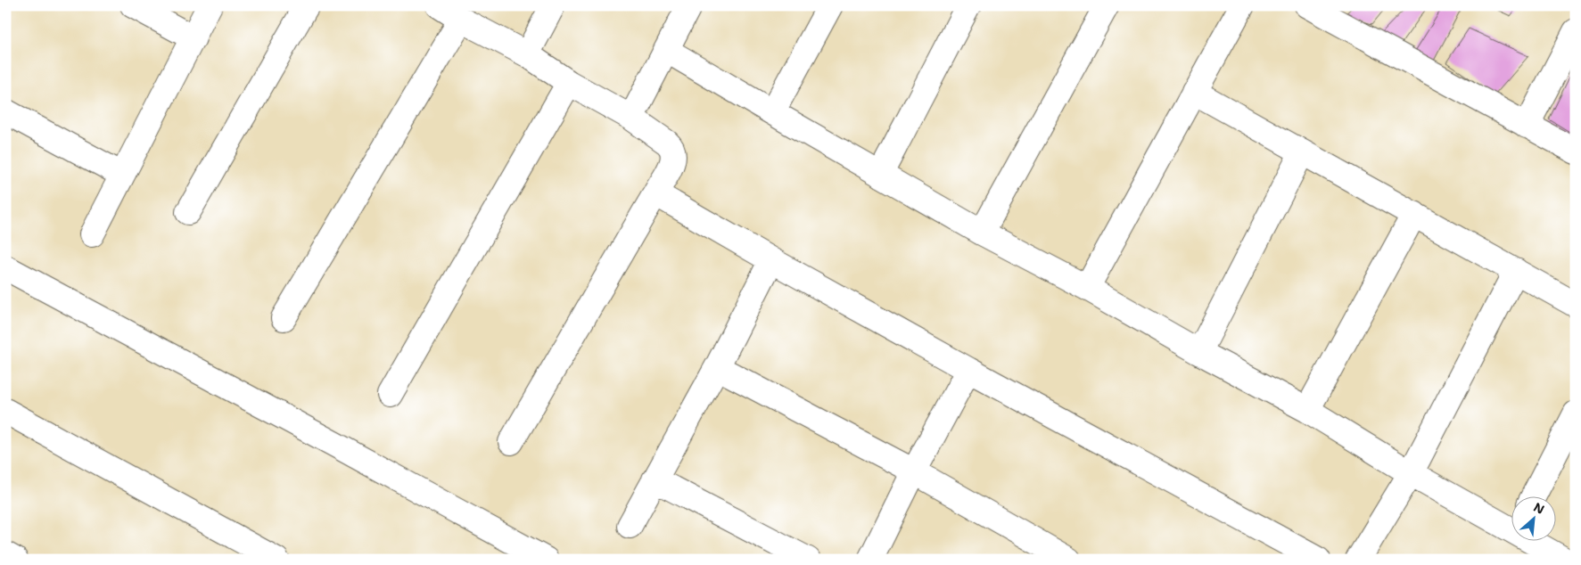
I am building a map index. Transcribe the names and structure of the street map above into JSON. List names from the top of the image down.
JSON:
{
  "north": "top right"
}
